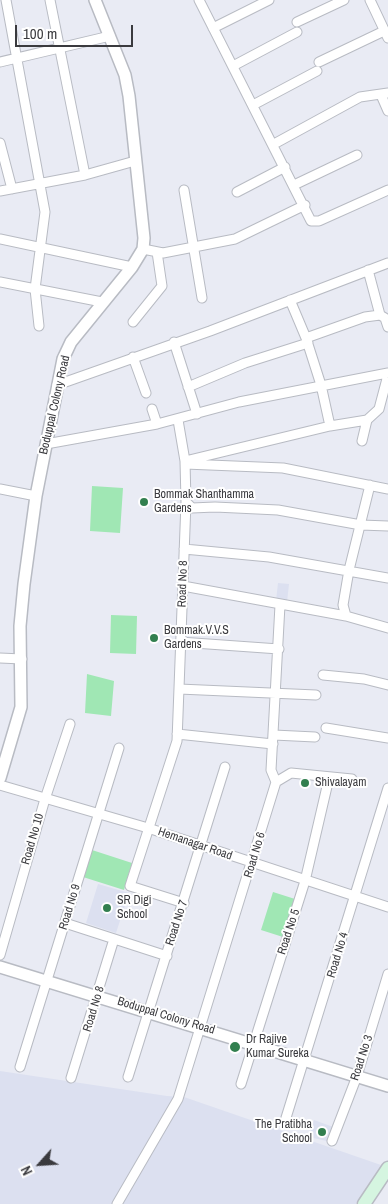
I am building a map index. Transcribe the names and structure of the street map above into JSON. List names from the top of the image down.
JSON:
{
  "streets": {
    "street": [
      "Boduppal Colony Road",
      "Road No 8",
      "Road No 10",
      "Hemanagar Road",
      "Road No 6",
      "Road No 9",
      "Road No 7",
      "Road No 5",
      "Road No 4",
      "Road No 3"
    ]
  },
  "crossings": [
    ["Boduppal Colony Road", "Road No 8"],
    ["Boduppal Colony Road", "Road No 6"],
    ["Boduppal Colony Road", "Road No 9"],
    ["Boduppal Colony Road", "Road No 7"],
    ["Boduppal Colony Road", "Road No 5"],
    ["Boduppal Colony Road", "Road No 4"],
    ["Boduppal Colony Road", "Road No 3"],
    ["Road No 8", "Hemanagar Road"],
    ["Road No 8", "Road No 7"],
    ["Road No 10", "Hemanagar Road"],
    ["Hemanagar Road", "Road No 6"],
    ["Hemanagar Road", "Road No 9"],
    ["Hemanagar Road", "Road No 7"],
    ["Hemanagar Road", "Road No 5"],
    ["Hemanagar Road", "Road No 4"]
  ],
  "places": [
    "Bommak Shanthamma Gardens",
    "Bommak.V.V.S Gardens",
    "Shivalayam",
    "SR Digi School",
    "Dr Rajive Kumar Sureka",
    "The Pratibha School"
  ],
  "scale_bar": "100 m",
  "north": "bottom left"
}
